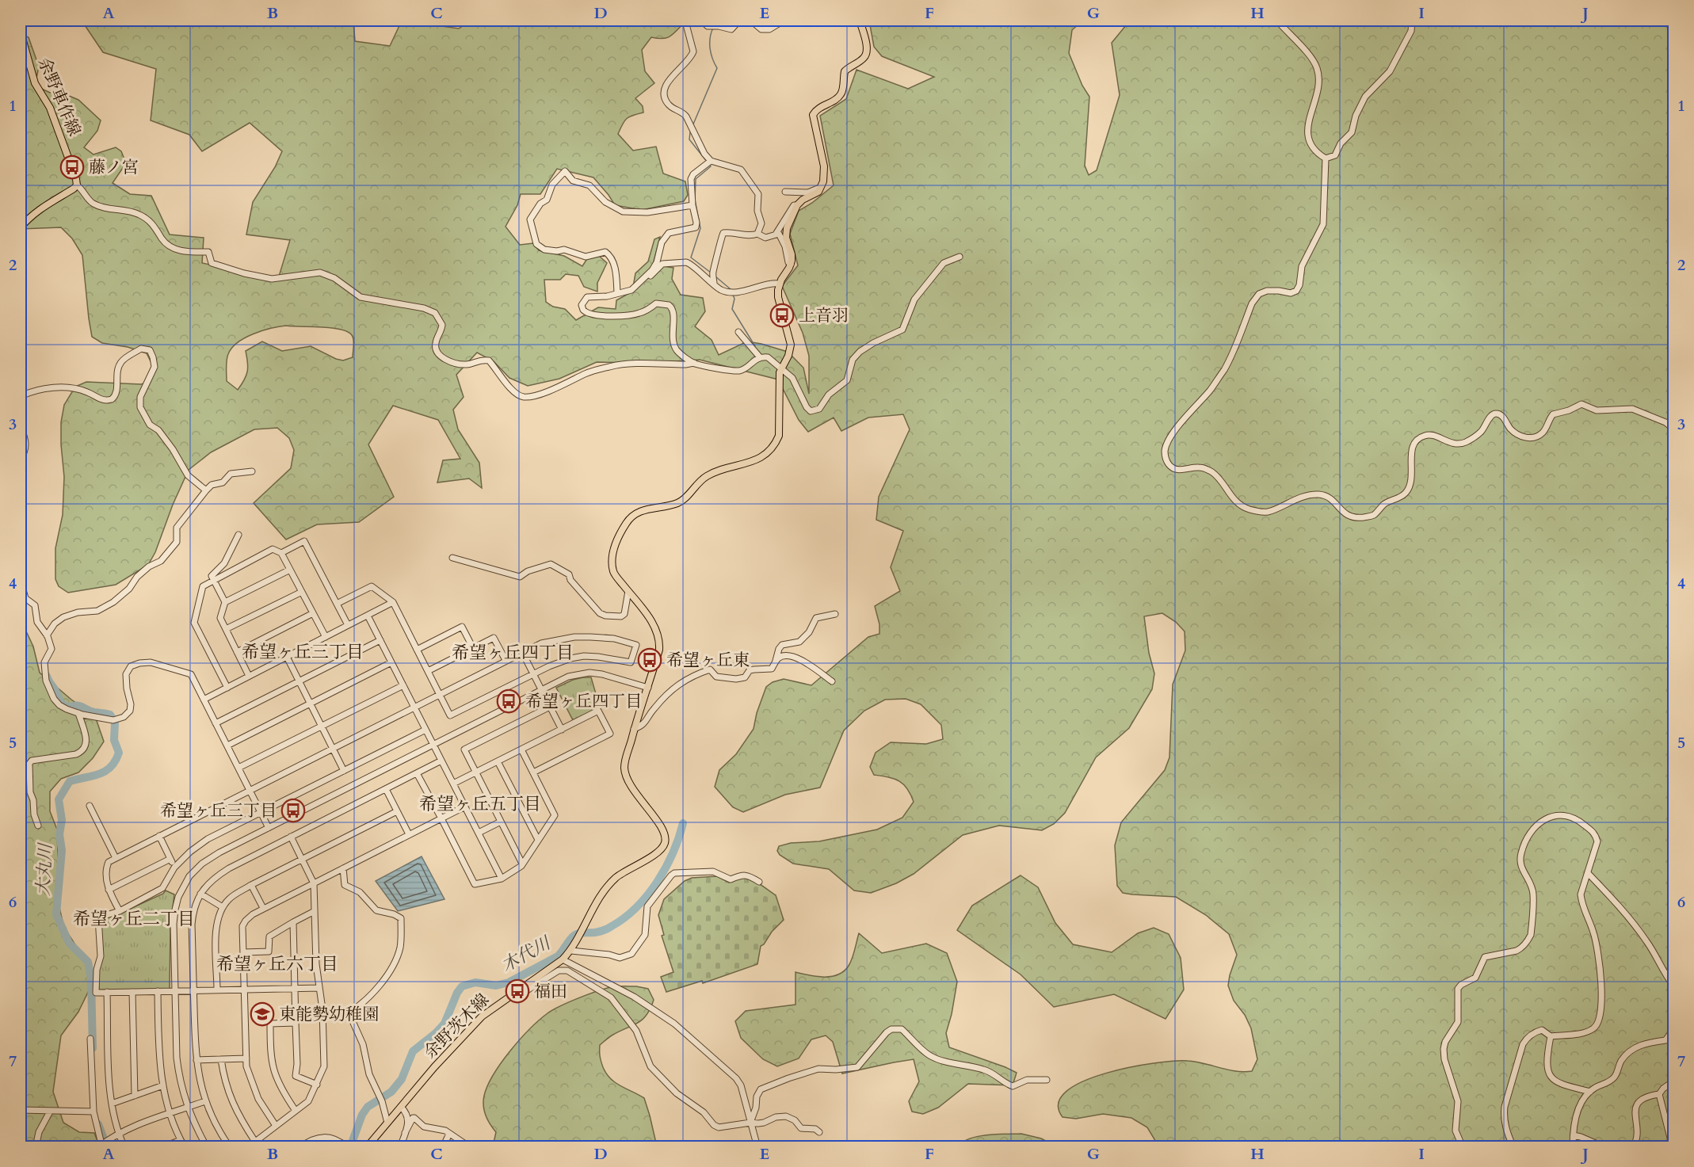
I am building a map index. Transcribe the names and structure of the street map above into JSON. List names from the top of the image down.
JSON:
{
  "streets": {
    "main road": ["余野車作線", "余野茨木線"]
  },
  "districts": [
    "希望ヶ丘三丁目",
    "希望ヶ丘四丁目",
    "希望ヶ丘五丁目",
    "希望ヶ丘二丁目",
    "希望ヶ丘六丁目"
  ],
  "water": ["大丸川", "木代川"],
  "places": {
    "bus stop": [
      "藤ノ宮",
      "上音羽",
      "希望ヶ丘東",
      "希望ヶ丘四丁目",
      "希望ヶ丘三丁目",
      "福田"
    ],
    "school or university": ["東能勢幼稚園"]
  },
  "grid": {
    "columns": [
      "A",
      "B",
      "C",
      "D",
      "E",
      "F",
      "G",
      "H",
      "I",
      "J"
    ],
    "rows": [
      "1",
      "2",
      "3",
      "4",
      "5",
      "6",
      "7"
    ]
  }
}
